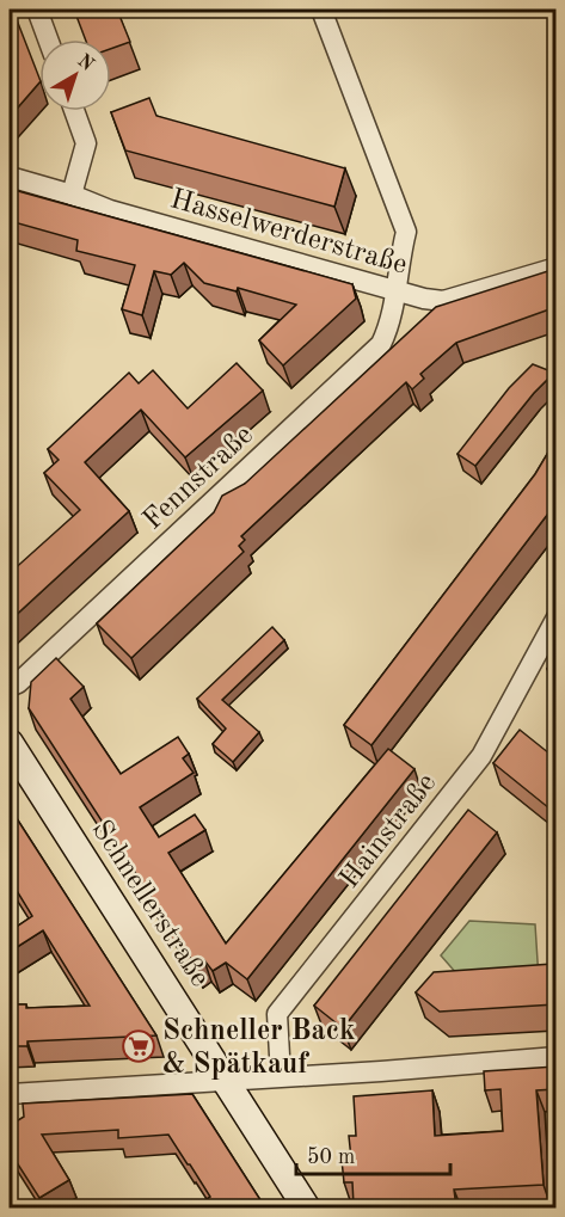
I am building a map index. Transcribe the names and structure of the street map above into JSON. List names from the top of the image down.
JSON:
{
  "streets": {
    "main road": ["Schnellerstraße"],
    "street": ["Hasselwerderstraße", "Fennstraße", "Hainstraße"]
  },
  "crossings": [
    ["Hasselwerderstraße", "Fennstraße"]
  ],
  "places": {
    "supermarket": ["Schneller Back & Spätkauf"]
  },
  "scale_bar": "50 m",
  "north": "top right"
}
